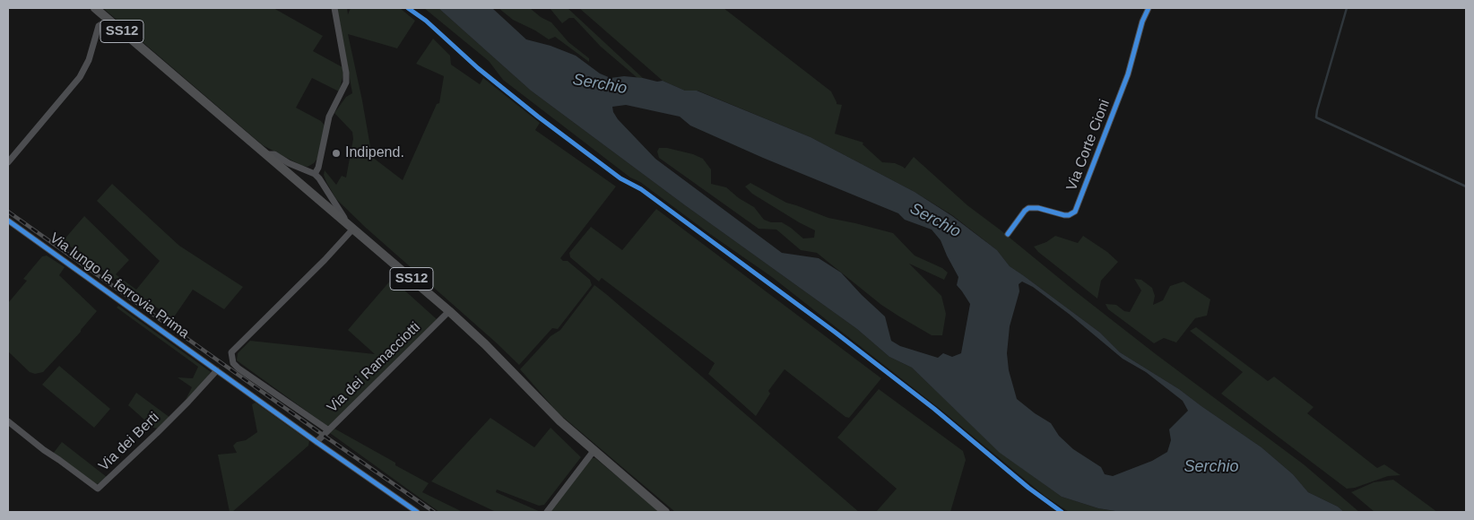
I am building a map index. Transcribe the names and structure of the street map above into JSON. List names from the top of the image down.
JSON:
{
  "streets": {
    "main road": ["SS12"],
    "street": [
      "Via Corte Cioni",
      "Via lungo la ferrovia Prima",
      "Via dei Ramacciotti",
      "Via dei Berti"
    ]
  },
  "crossings": [
    ["SS12", "Via dei Ramacciotti"],
    ["Via lungo la ferrovia Prima", "Via dei Ramacciotti"],
    ["Via lungo la ferrovia Prima", "Via dei Berti"]
  ],
  "water": ["Serchio"],
  "places": ["Indipend."]
}
